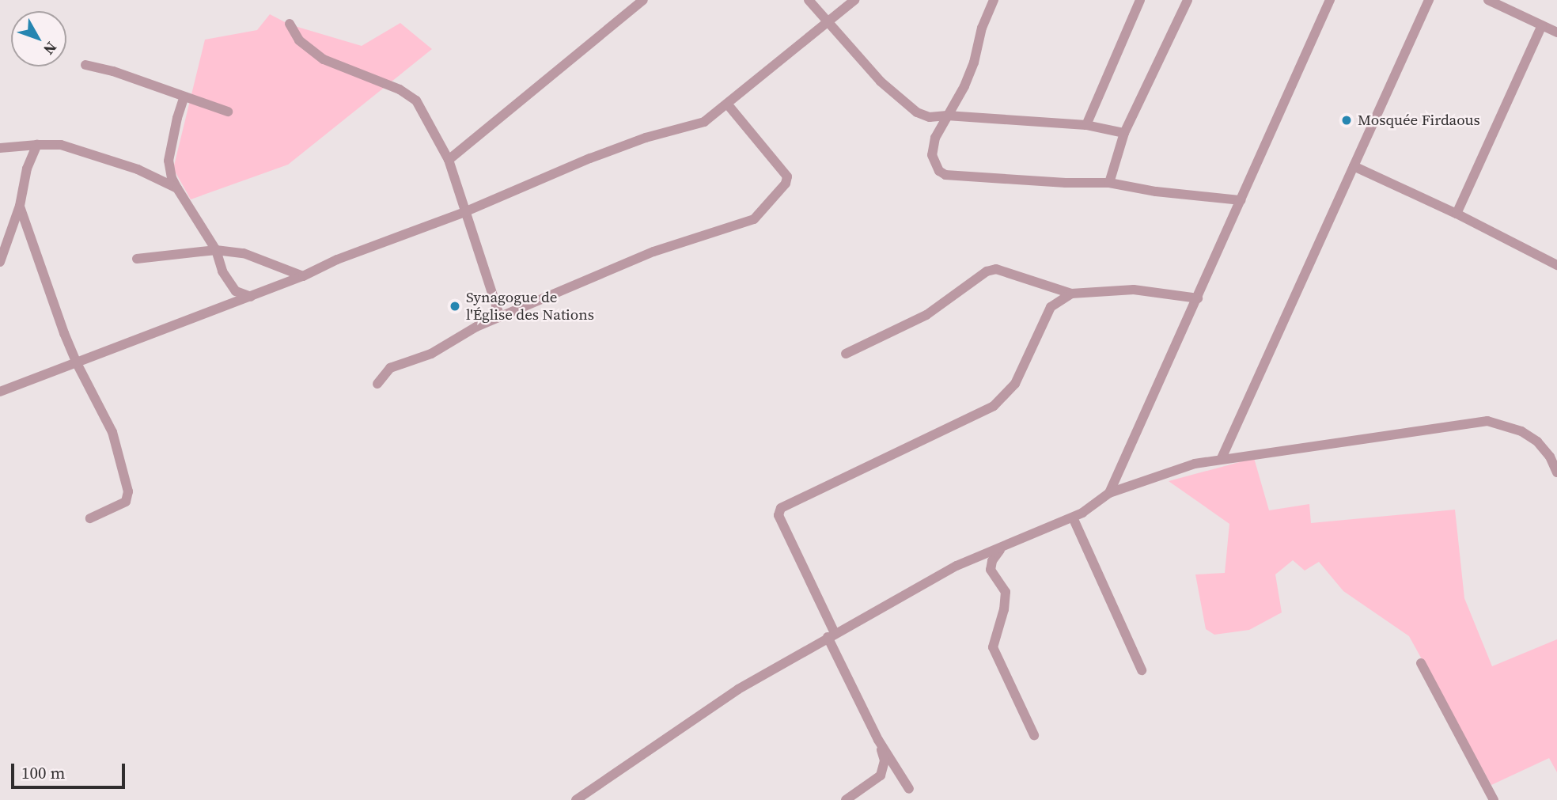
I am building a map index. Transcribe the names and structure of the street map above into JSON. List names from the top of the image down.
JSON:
{
  "places": ["Mosquée Firdaous", "Synagogue de l'Église des Nations"],
  "scale_bar": "100 m",
  "north": "bottom right"
}
